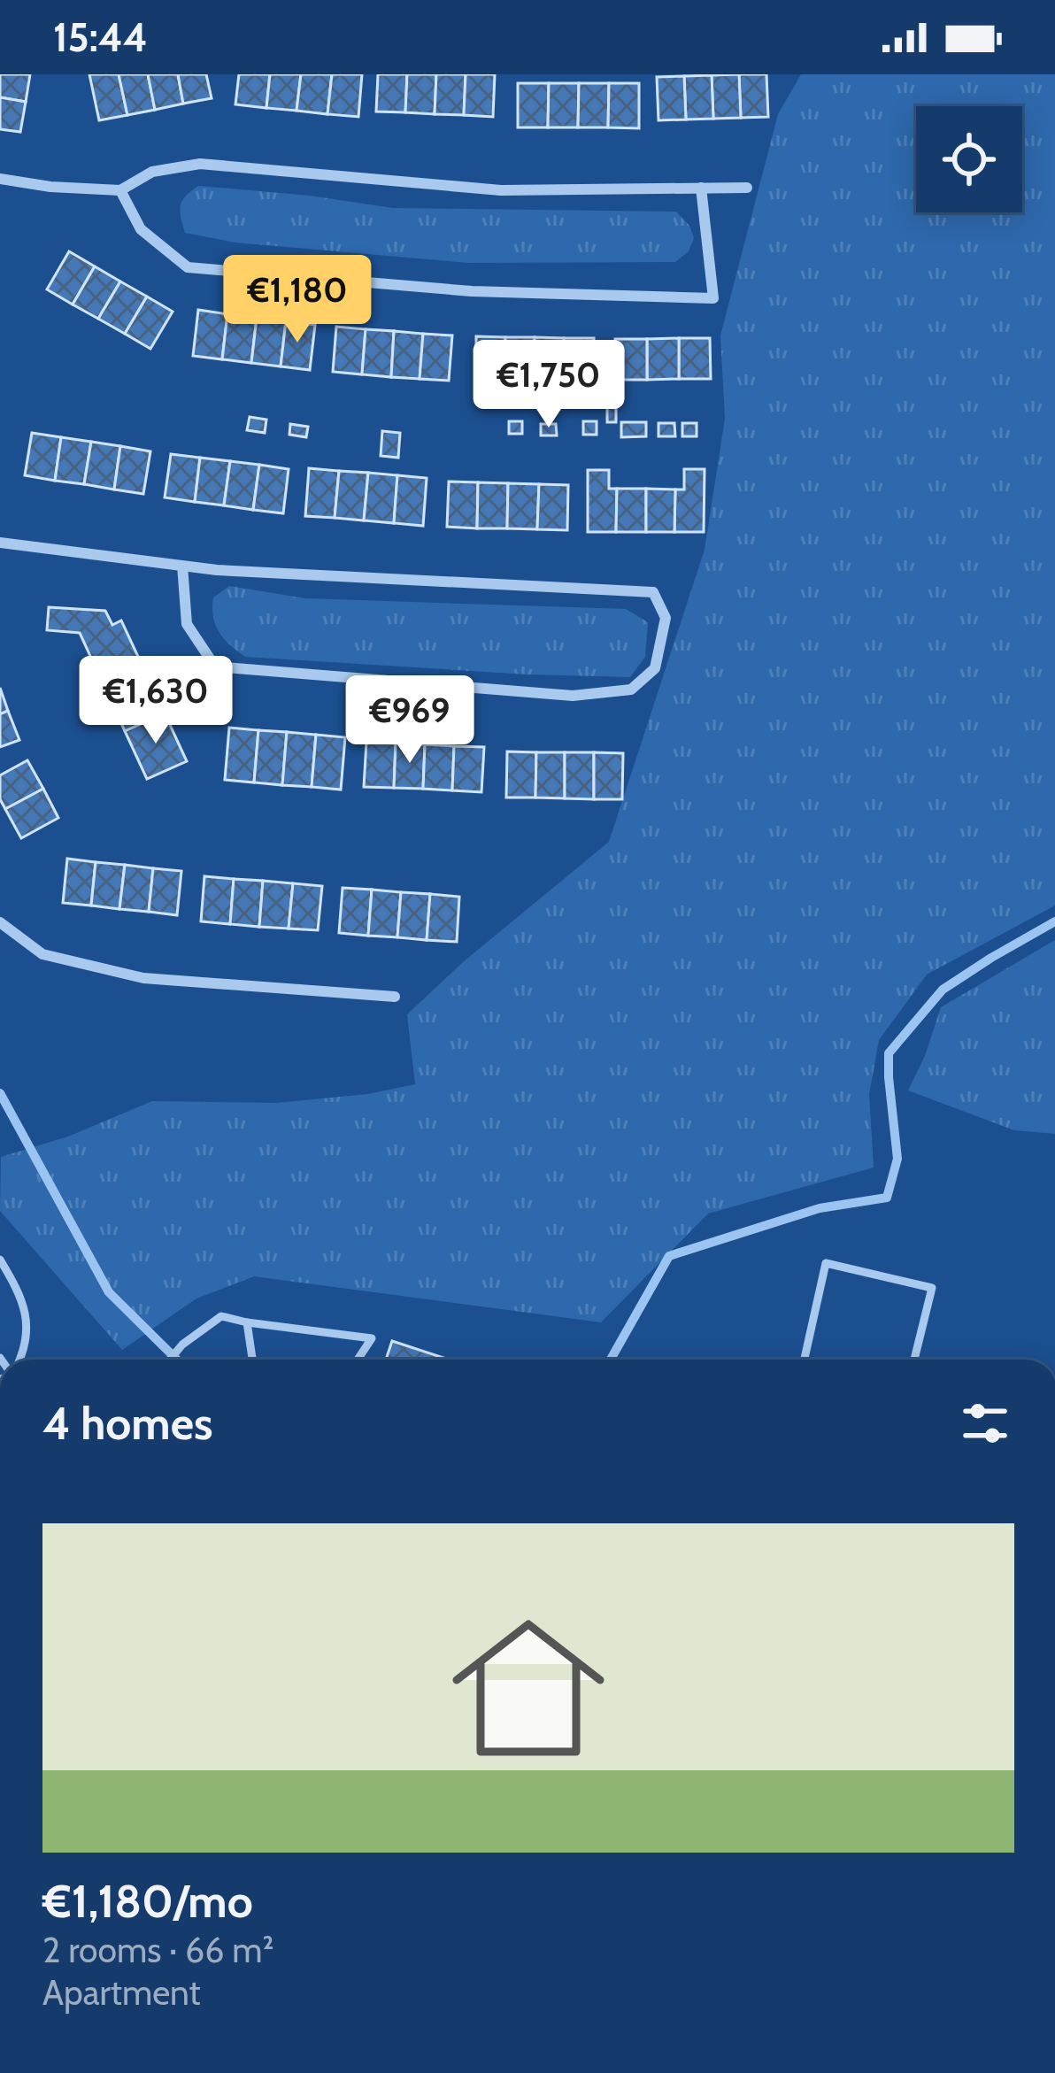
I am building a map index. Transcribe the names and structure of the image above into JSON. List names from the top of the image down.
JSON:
{
  "page": {
    "status": "15:44",
    "price": [
      "€1,180",
      "€1,750",
      "€1,630",
      "€969"
    ],
    "heading": "4 homes",
    "list": [
      {
        "name": "€1,180/mo",
        "note": "2 rooms · 66 m² · Apartment"
      }
    ]
  }
}
